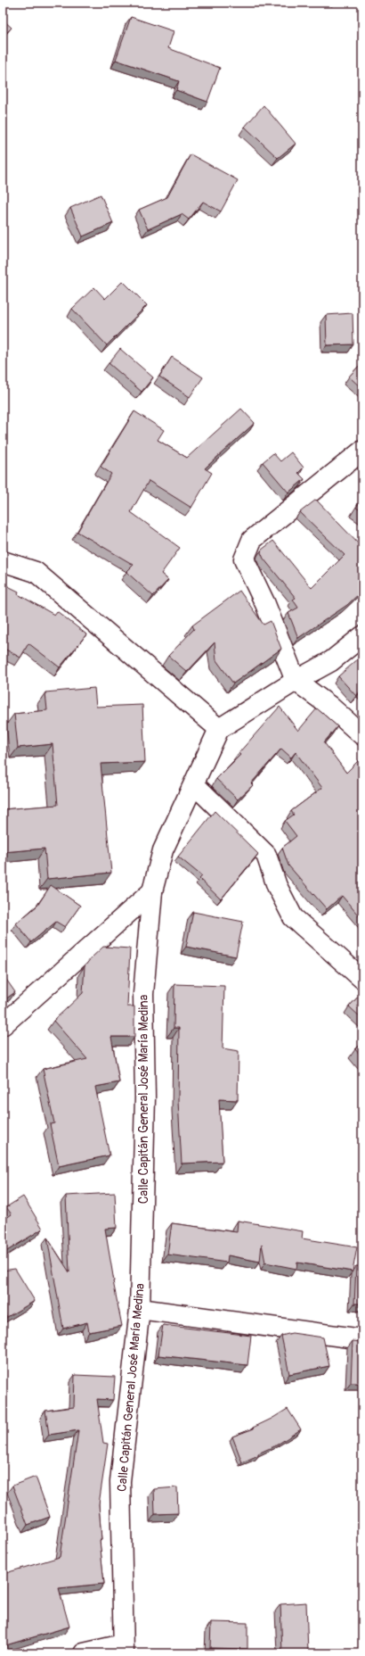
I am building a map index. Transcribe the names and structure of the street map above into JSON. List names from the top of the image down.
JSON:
{
  "streets": {
    "street": ["Calle Capitán General José María Medina"]
  }
}
